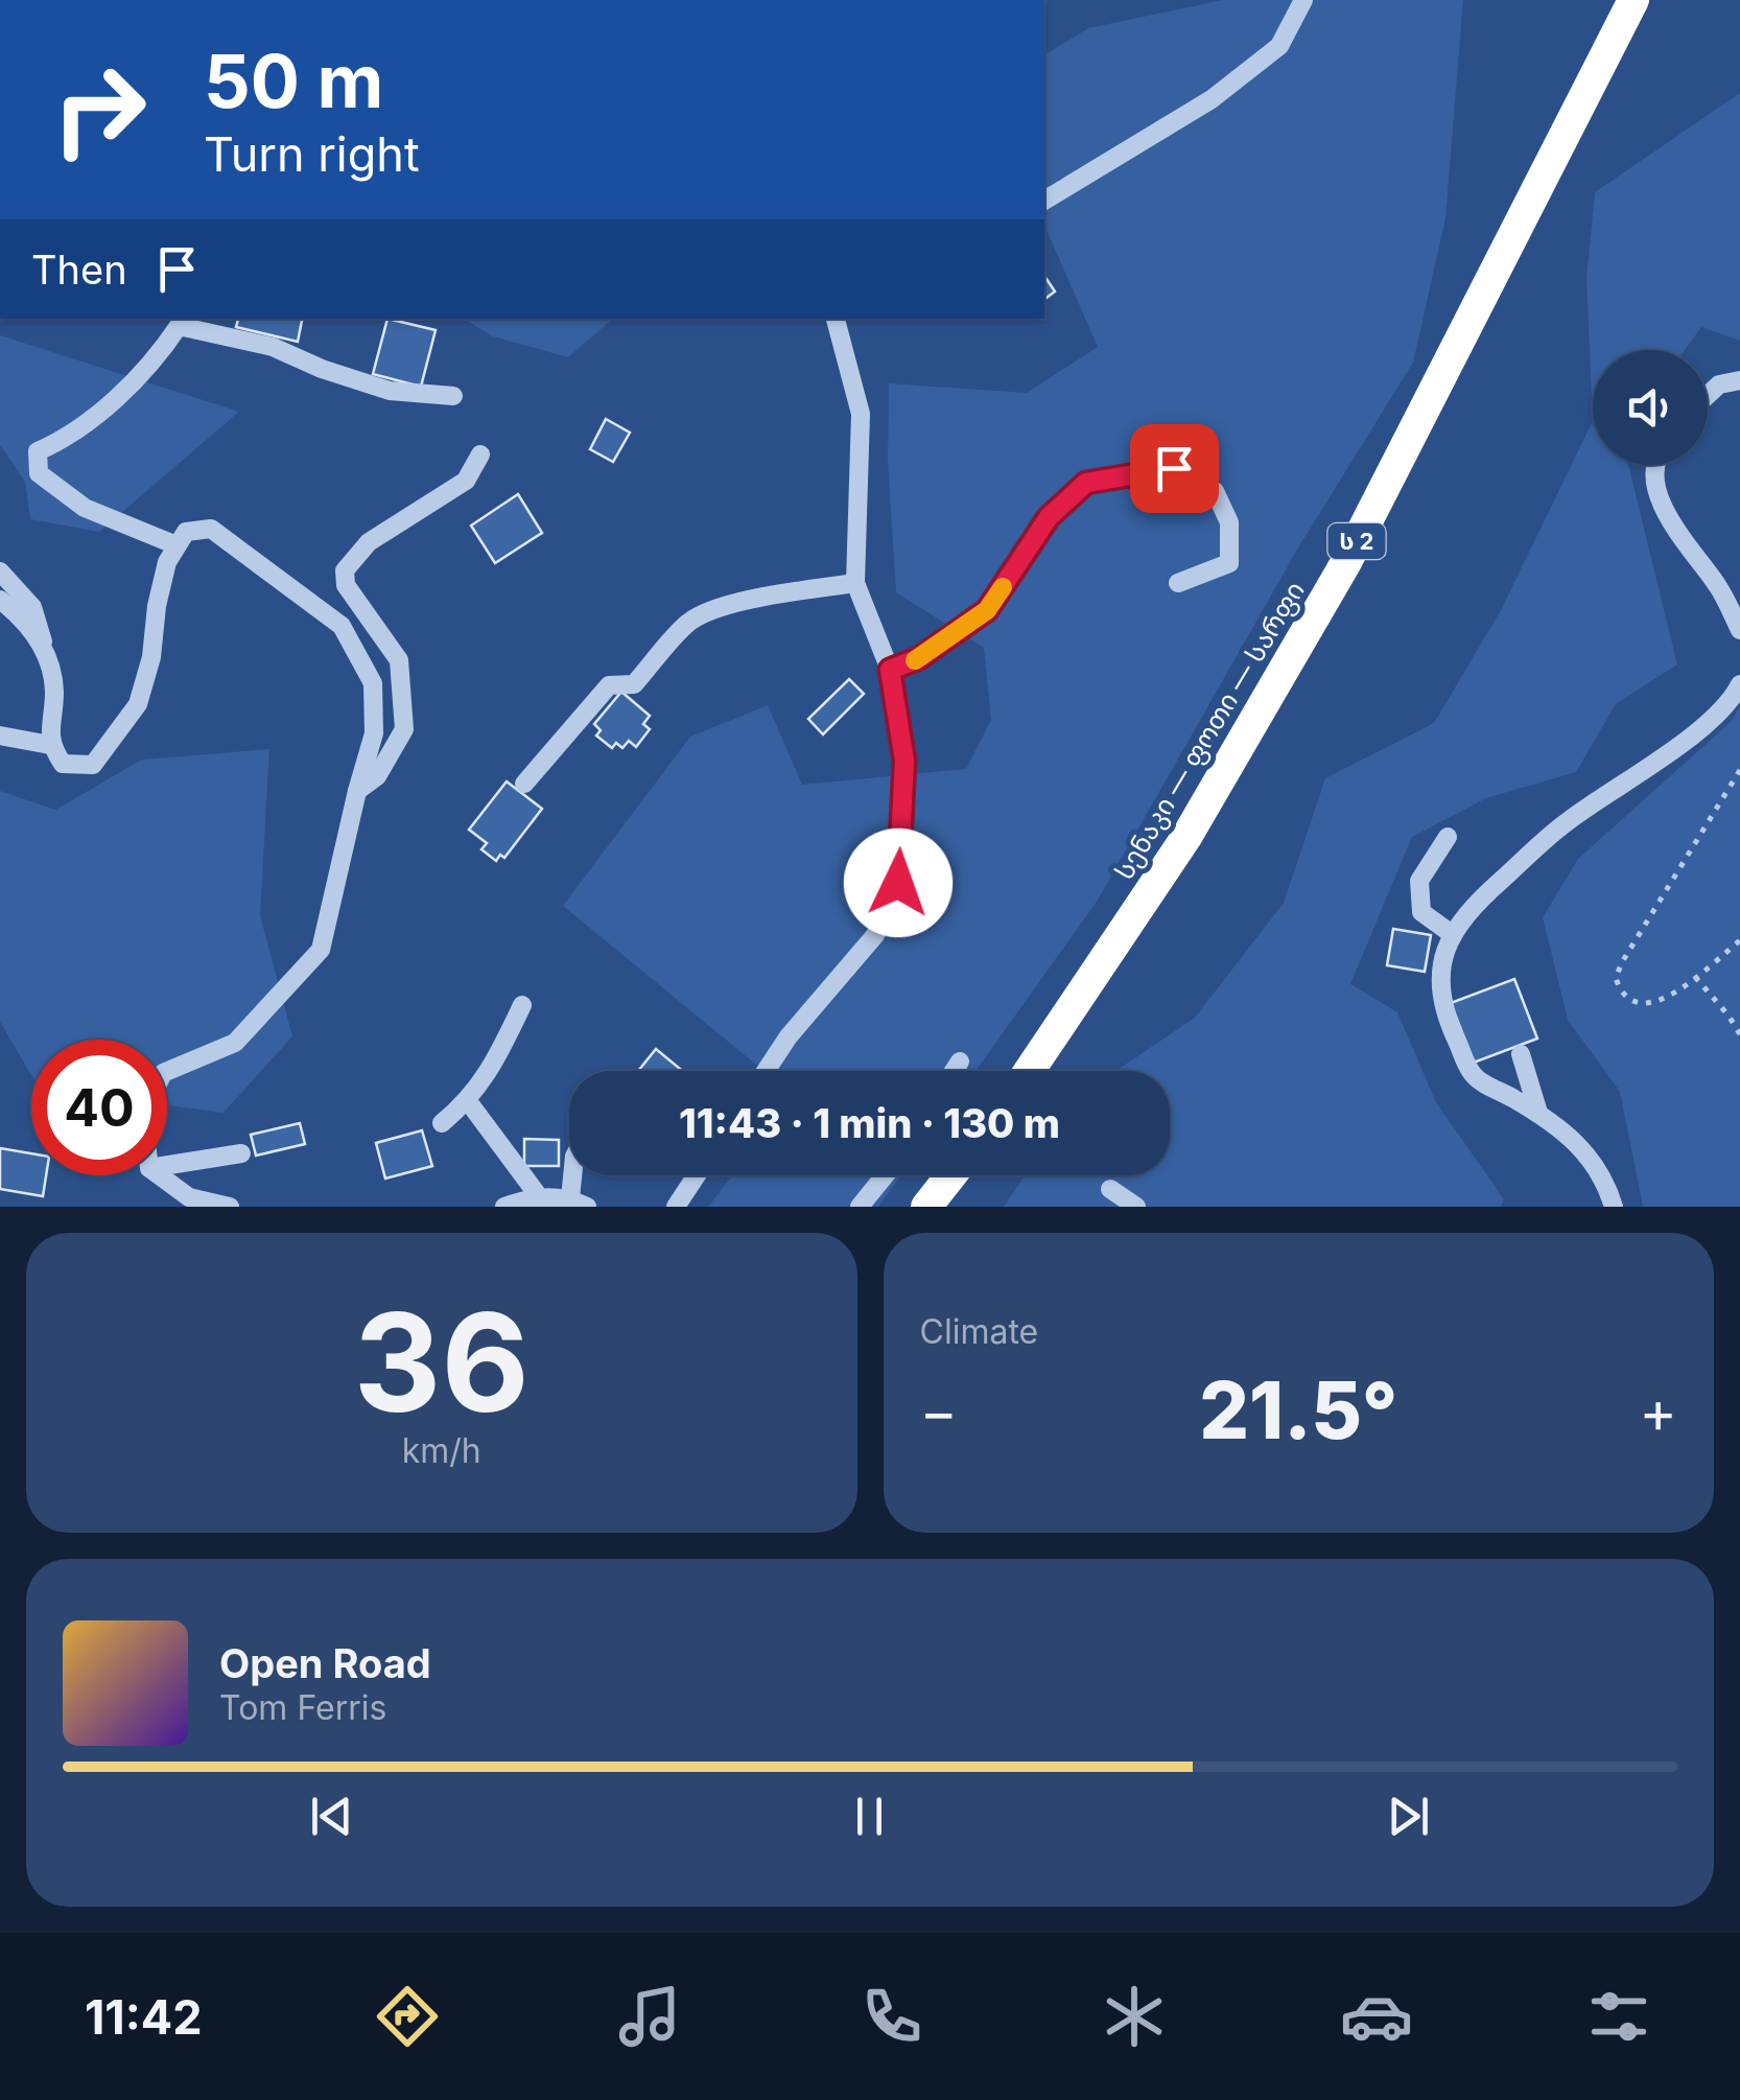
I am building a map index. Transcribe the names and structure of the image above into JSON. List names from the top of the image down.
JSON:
{
  "streets": {
    "highway": ["ს 2", "სენაკი — ფოთი — სარფი"]
  },
  "page": {
    "turn": ["50 m", "Turn right"],
    "then": "Then",
    "limit": "40",
    "trip": "11:43 · 1 min · 130 m",
    "tile": [
      ["36", "km/h"],
      "Climate"
    ],
    "heat": ["−", "21.5°", "+"],
    "song": ["Open Road", "Tom Ferris"],
    "tabs": "11:42"
  }
}
